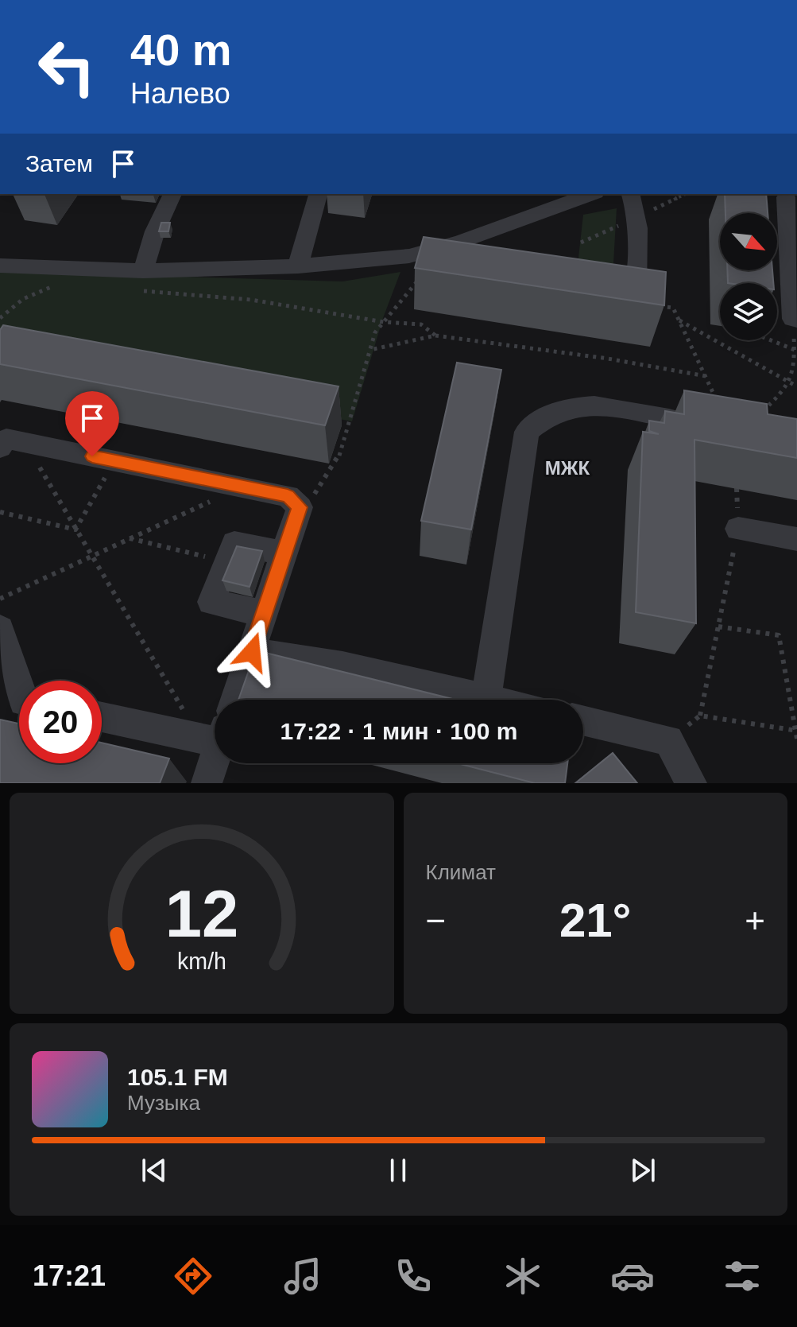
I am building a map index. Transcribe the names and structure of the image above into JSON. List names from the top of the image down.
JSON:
{
  "districts": ["МЖК"],
  "north": "bottom right",
  "page": {
    "turn": ["40 m", "Налево"],
    "then": "Затем",
    "limit": "20",
    "trip": "17:22 · 1 мин · 100 m",
    "tile": "Климат",
    "heat": ["−", "21°", "+"],
    "song": ["105.1 FM", "Музыка"],
    "tabs": "17:21",
    "gauge": ["12", "km/h"]
  }
}
